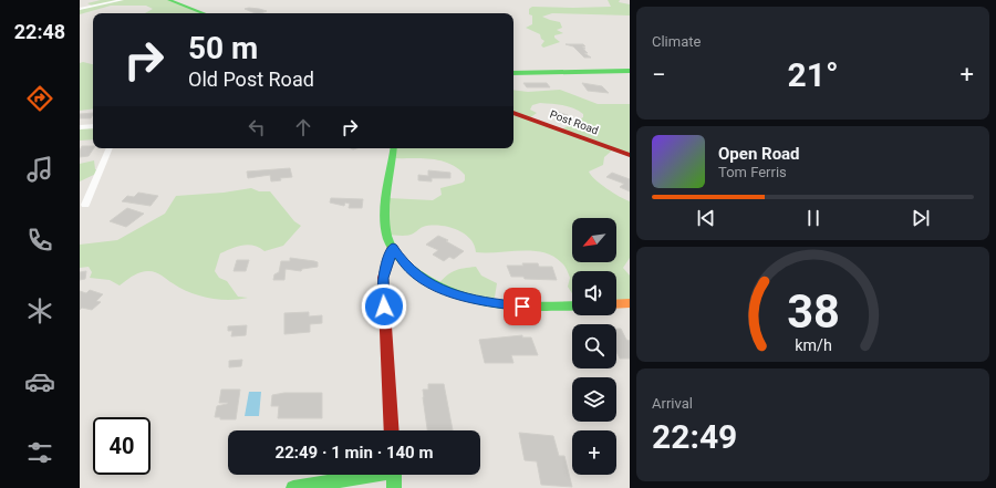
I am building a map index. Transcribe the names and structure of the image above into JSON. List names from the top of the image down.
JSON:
{
  "streets": {
    "street": ["Post Road"]
  },
  "north": "bottom left",
  "page": {
    "tabs": "22:48",
    "tile": [
      "Climate",
      ["Arrival", "22:49"]
    ],
    "turn": ["50 m", "Old Post Road"],
    "heat": ["−", "21°", "+"],
    "song": ["Open Road", "Tom Ferris"],
    "map_buttons": "+",
    "limit": "40",
    "trip": "22:49 · 1 min · 140 m",
    "gauge": ["38", "km/h"]
  }
}
